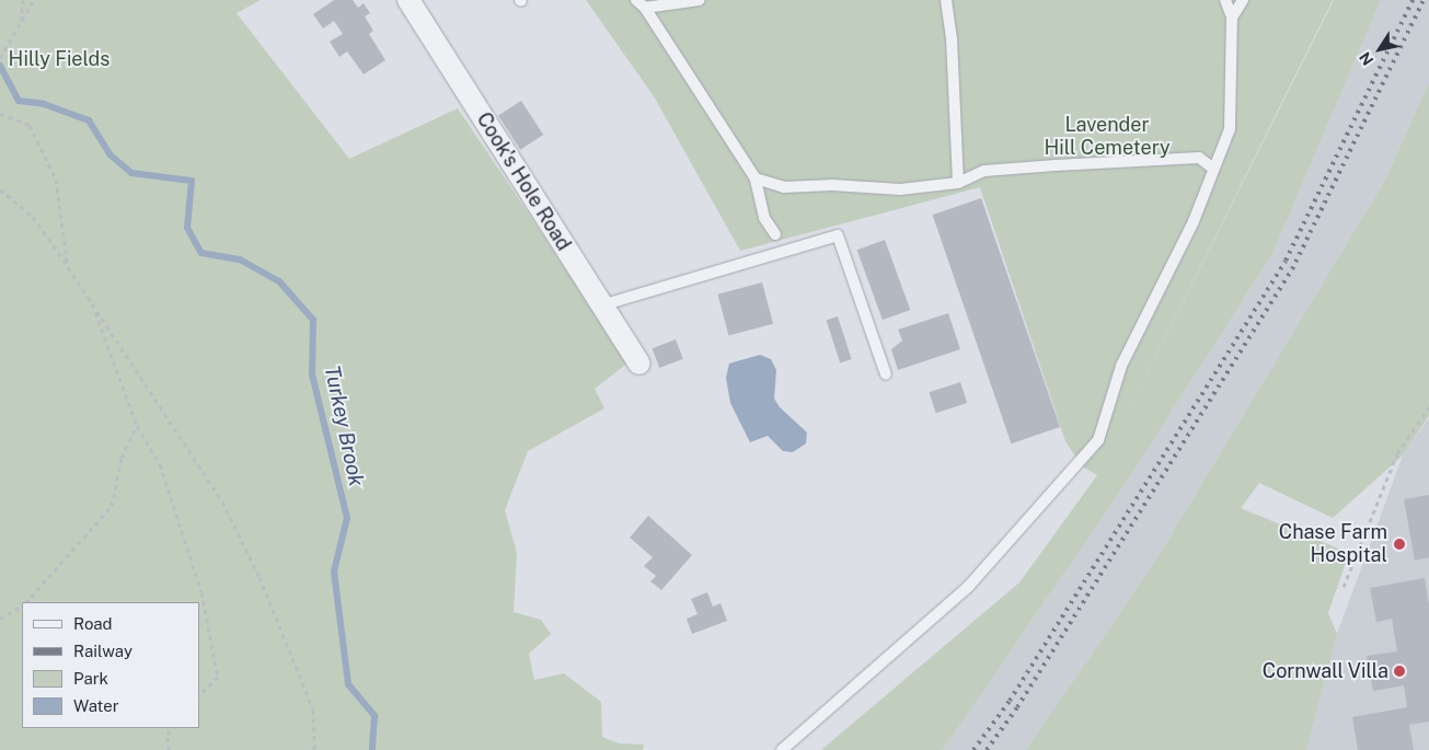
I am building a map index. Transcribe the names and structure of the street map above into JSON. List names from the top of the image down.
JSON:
{
  "streets": {
    "street": ["Cook's Hole Road"]
  },
  "water": ["Turkey Brook"],
  "parks": ["Hilly Fields", "Lavender Hill Cemetery"],
  "places": ["Chase Farm Hospital", "Cornwall Villa"],
  "legend": [
    "Road",
    "Railway",
    "Park",
    "Water"
  ],
  "north": "bottom left"
}
